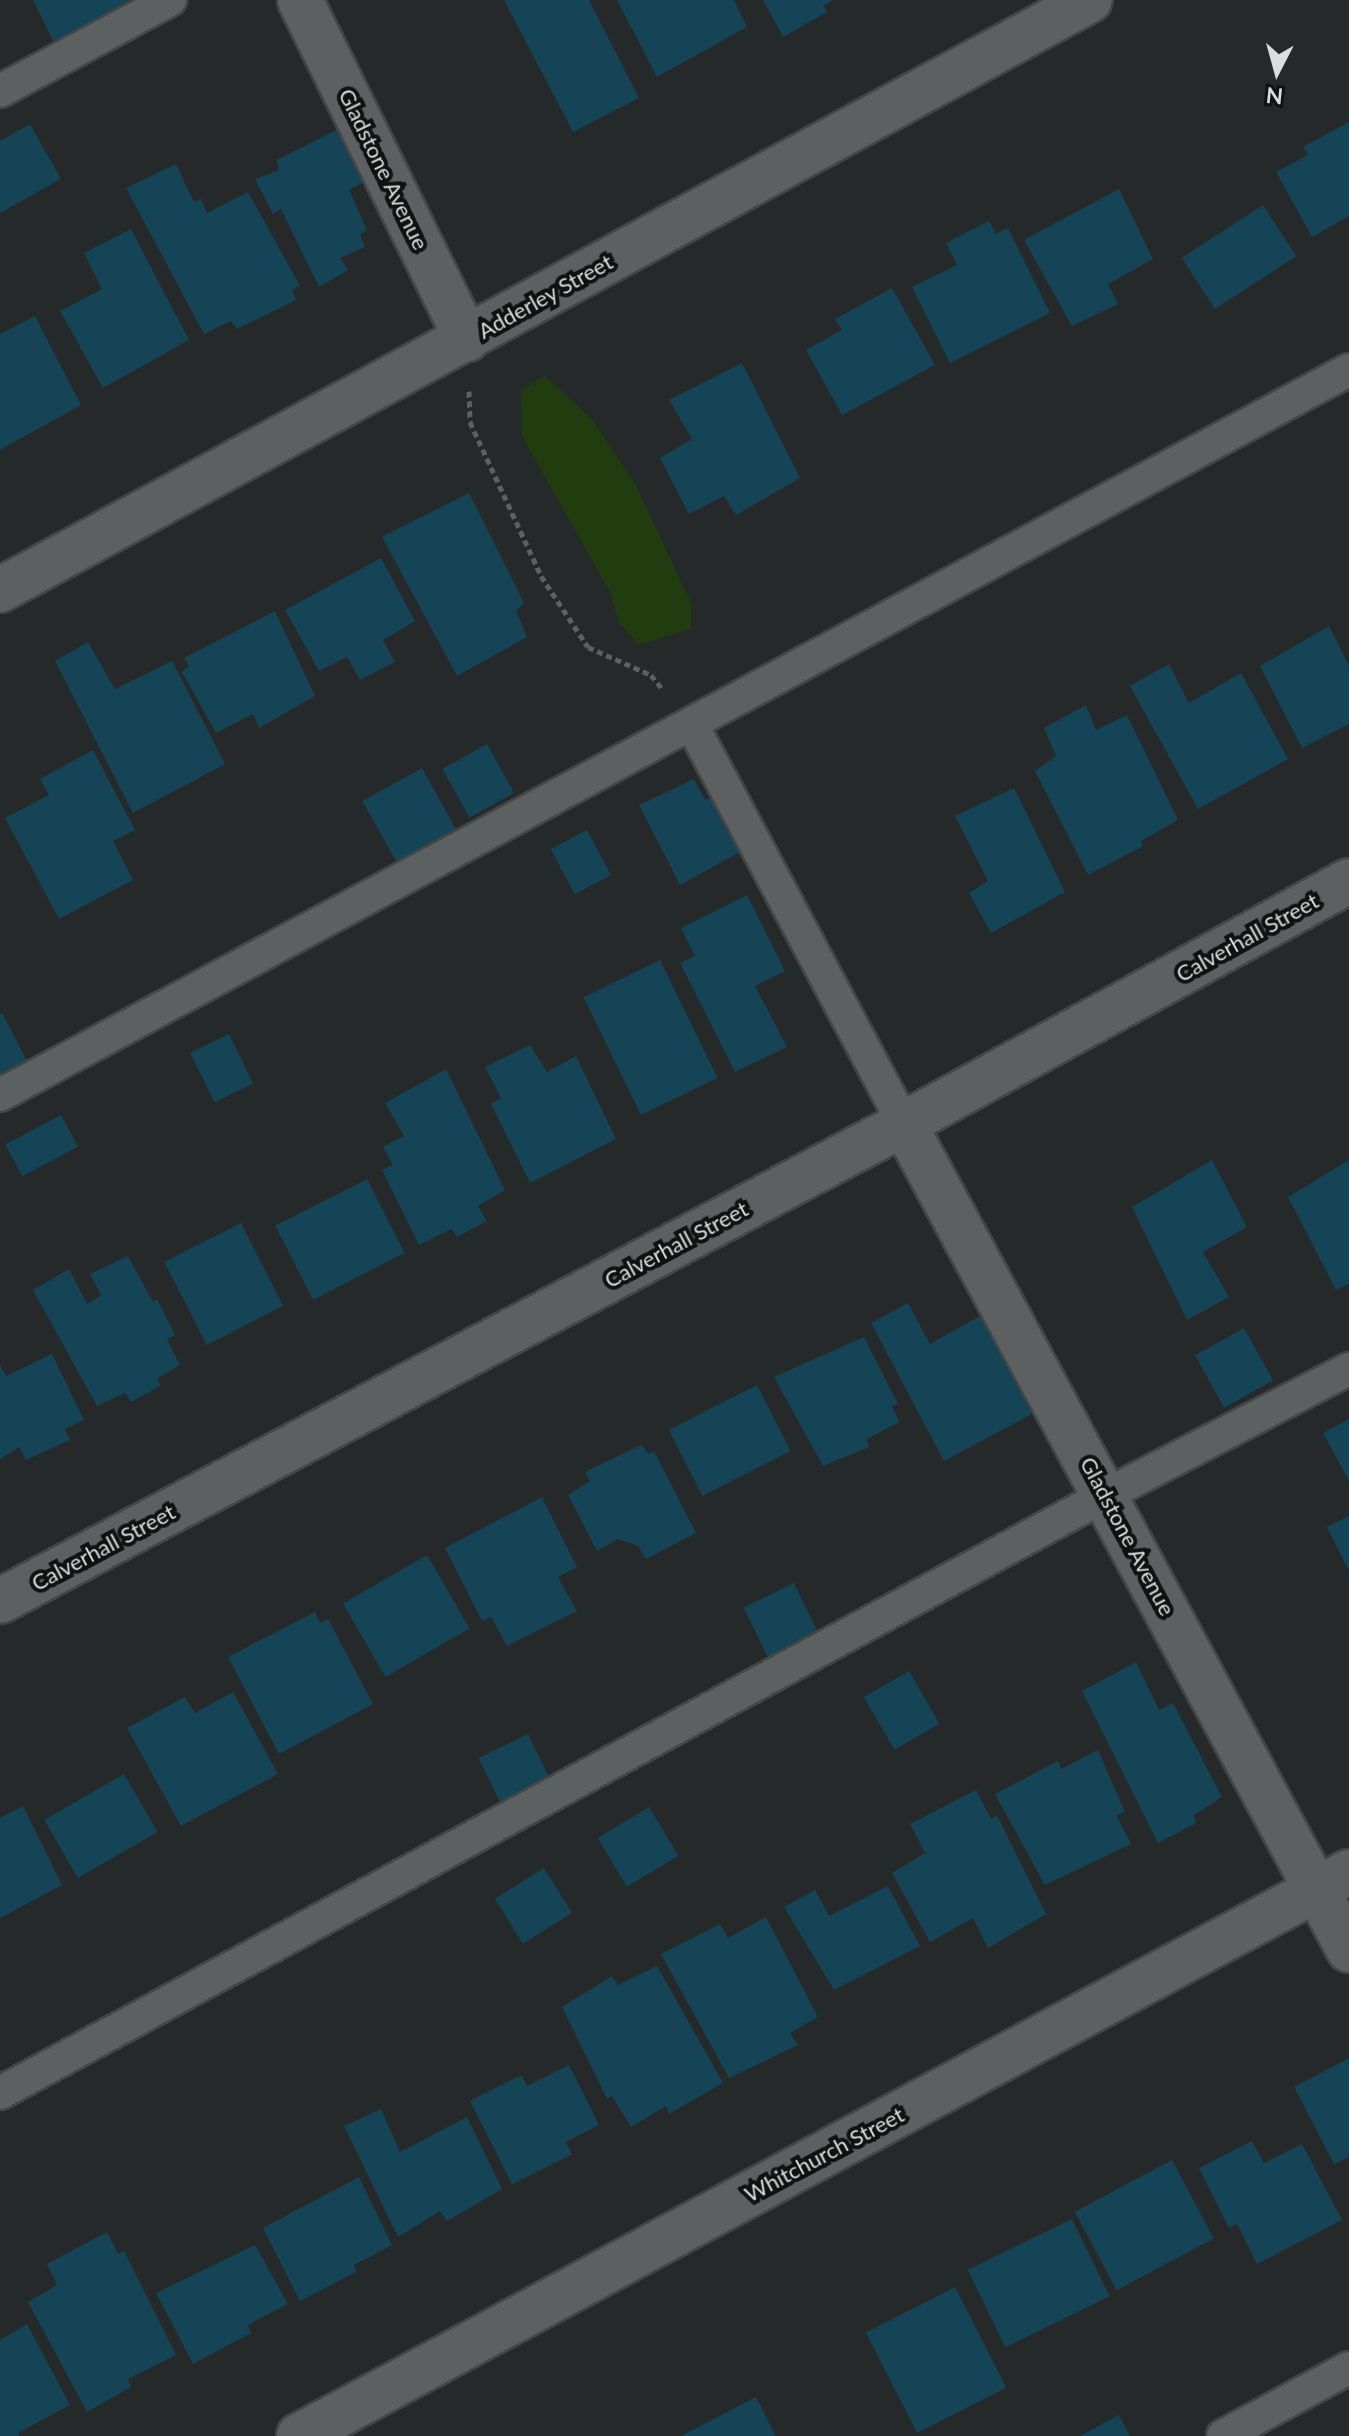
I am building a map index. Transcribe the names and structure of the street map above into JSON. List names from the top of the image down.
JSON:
{
  "streets": {
    "street": [
      "Gladstone Avenue",
      "Adderley Street",
      "Calverhall Street",
      "Whitchurch Street"
    ]
  },
  "crossings": [
    ["Gladstone Avenue", "Adderley Street"],
    ["Gladstone Avenue", "Calverhall Street"],
    ["Gladstone Avenue", "Whitchurch Street"]
  ],
  "north": "bottom"
}
